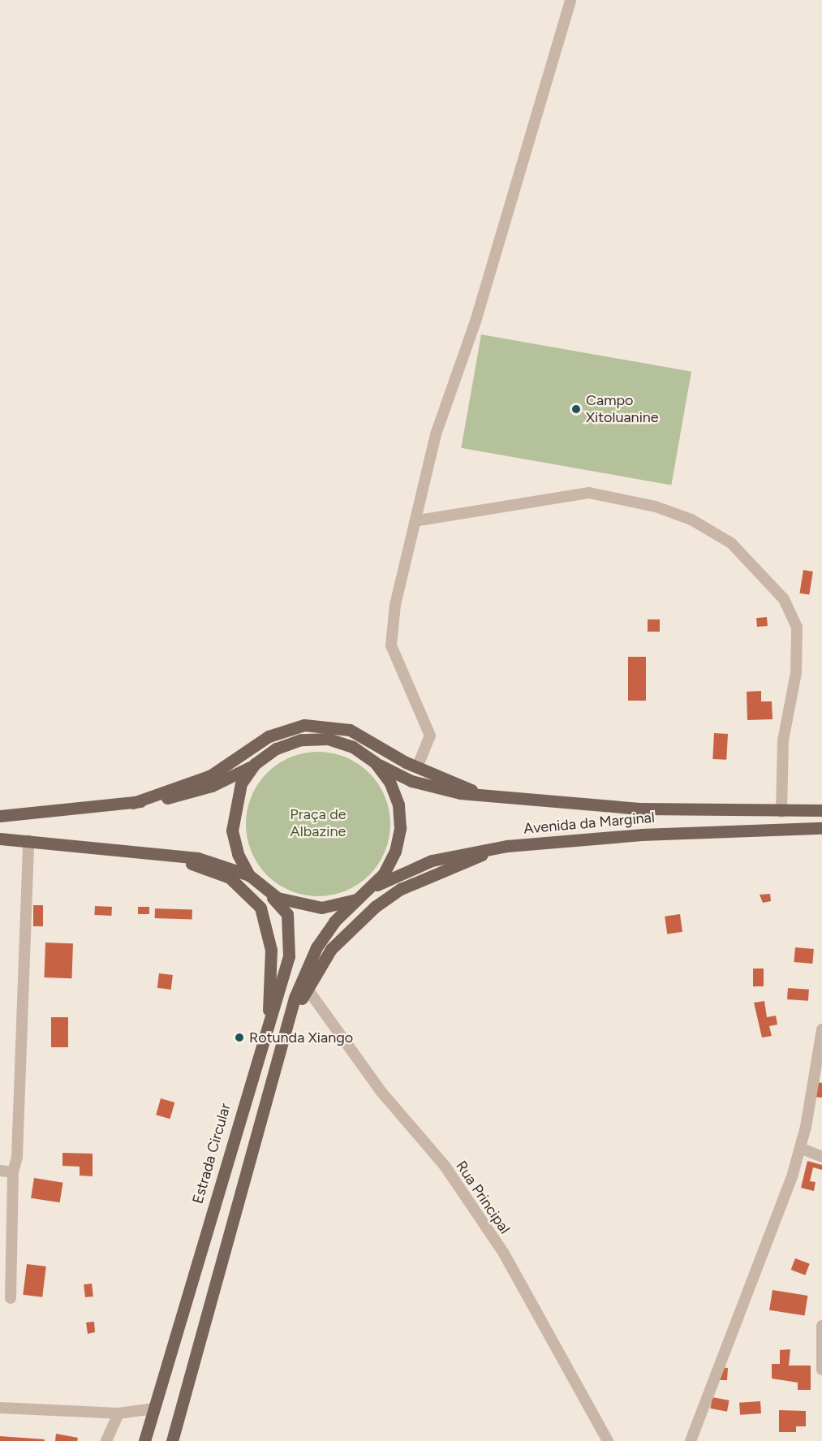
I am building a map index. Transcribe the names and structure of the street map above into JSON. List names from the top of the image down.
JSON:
{
  "streets": {
    "main road": ["Avenida da Marginal", "Estrada Circular"],
    "street": ["Rua Principal"]
  },
  "crossings": [
    ["Avenida da Marginal", "Estrada Circular"]
  ],
  "parks": ["Praça de Albazine"],
  "places": ["Campo Xitoluanine", "Rotunda Xiango"]
}
